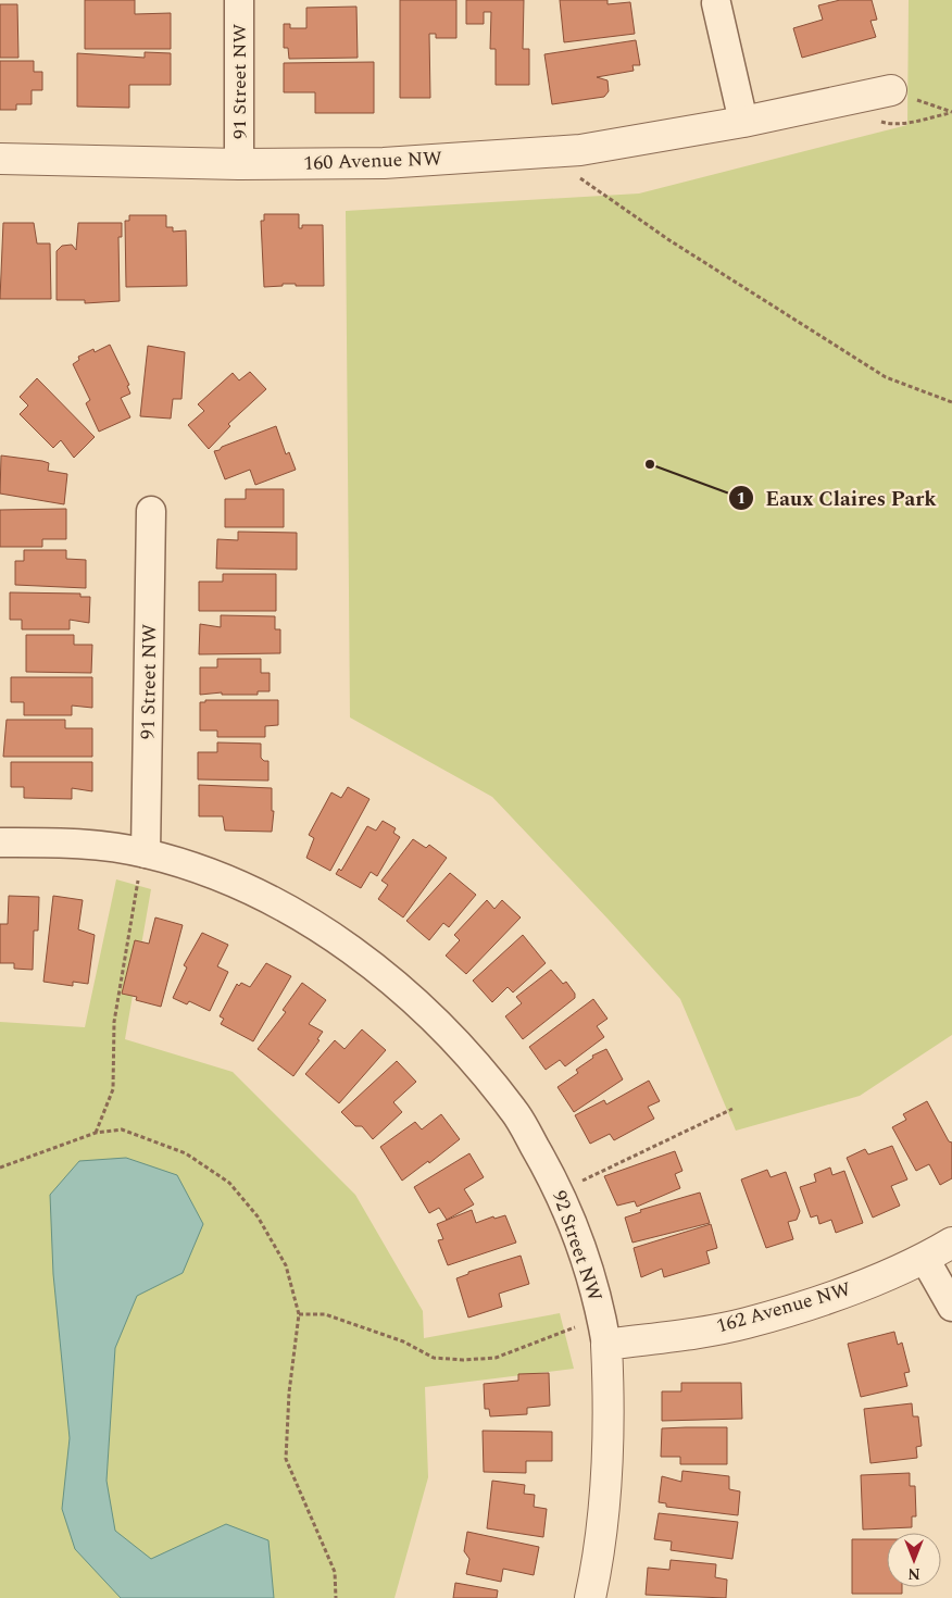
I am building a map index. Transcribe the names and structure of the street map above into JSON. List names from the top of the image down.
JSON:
{
  "streets": {
    "street": [
      "91 Street NW",
      "160 Avenue NW",
      "92 Street NW",
      "162 Avenue NW"
    ]
  },
  "crossings": [
    ["91 Street NW", "160 Avenue NW"],
    ["91 Street NW", "92 Street NW"],
    ["92 Street NW", "162 Avenue NW"]
  ],
  "places": ["Eaux Claires Park"],
  "north": "bottom"
}
